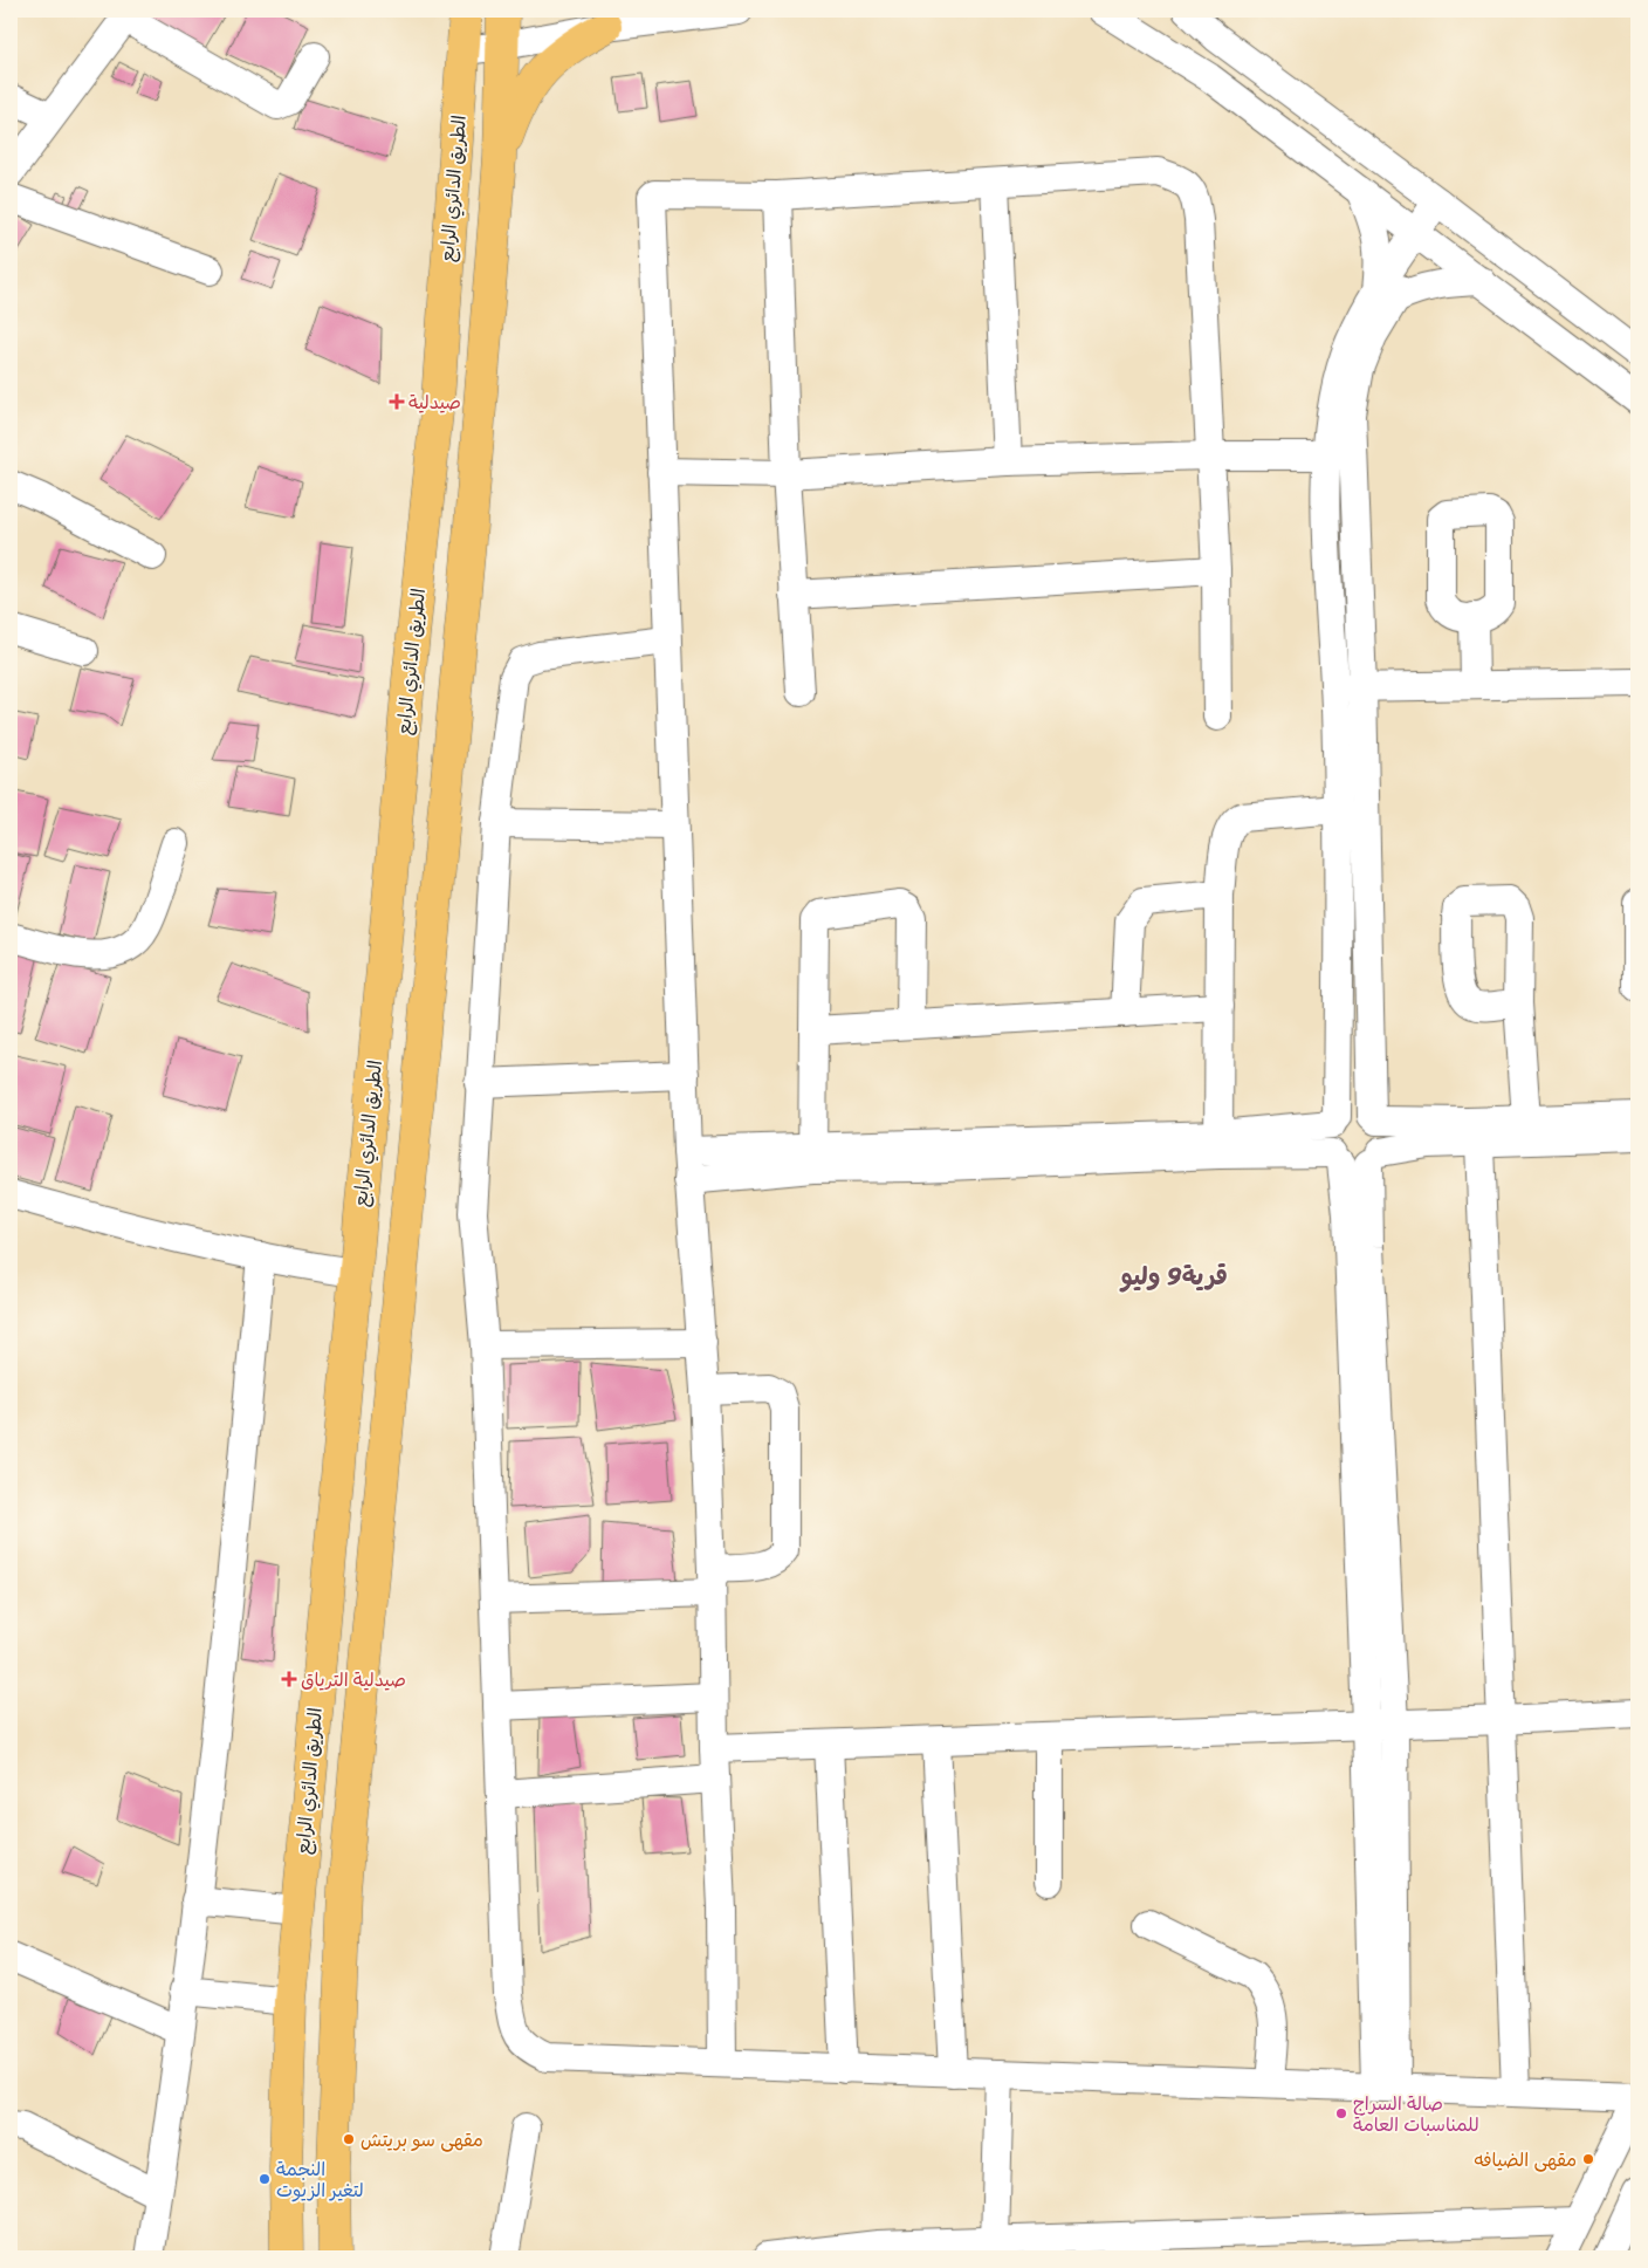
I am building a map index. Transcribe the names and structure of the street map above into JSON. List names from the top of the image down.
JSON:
{
  "streets": {
    "main road": ["الطريق الدائري الرابع"]
  },
  "districts": ["قرية9 وليو"],
  "places": {
    "health": ["صيدلية", "صيدلية الترياق"],
    "other": [
      "صالة السراج للمناسبات العامة",
      "مقهى سو بريتش",
      "مقهى الضيافه",
      "النجمة لتغير الزيوت"
    ]
  }
}
